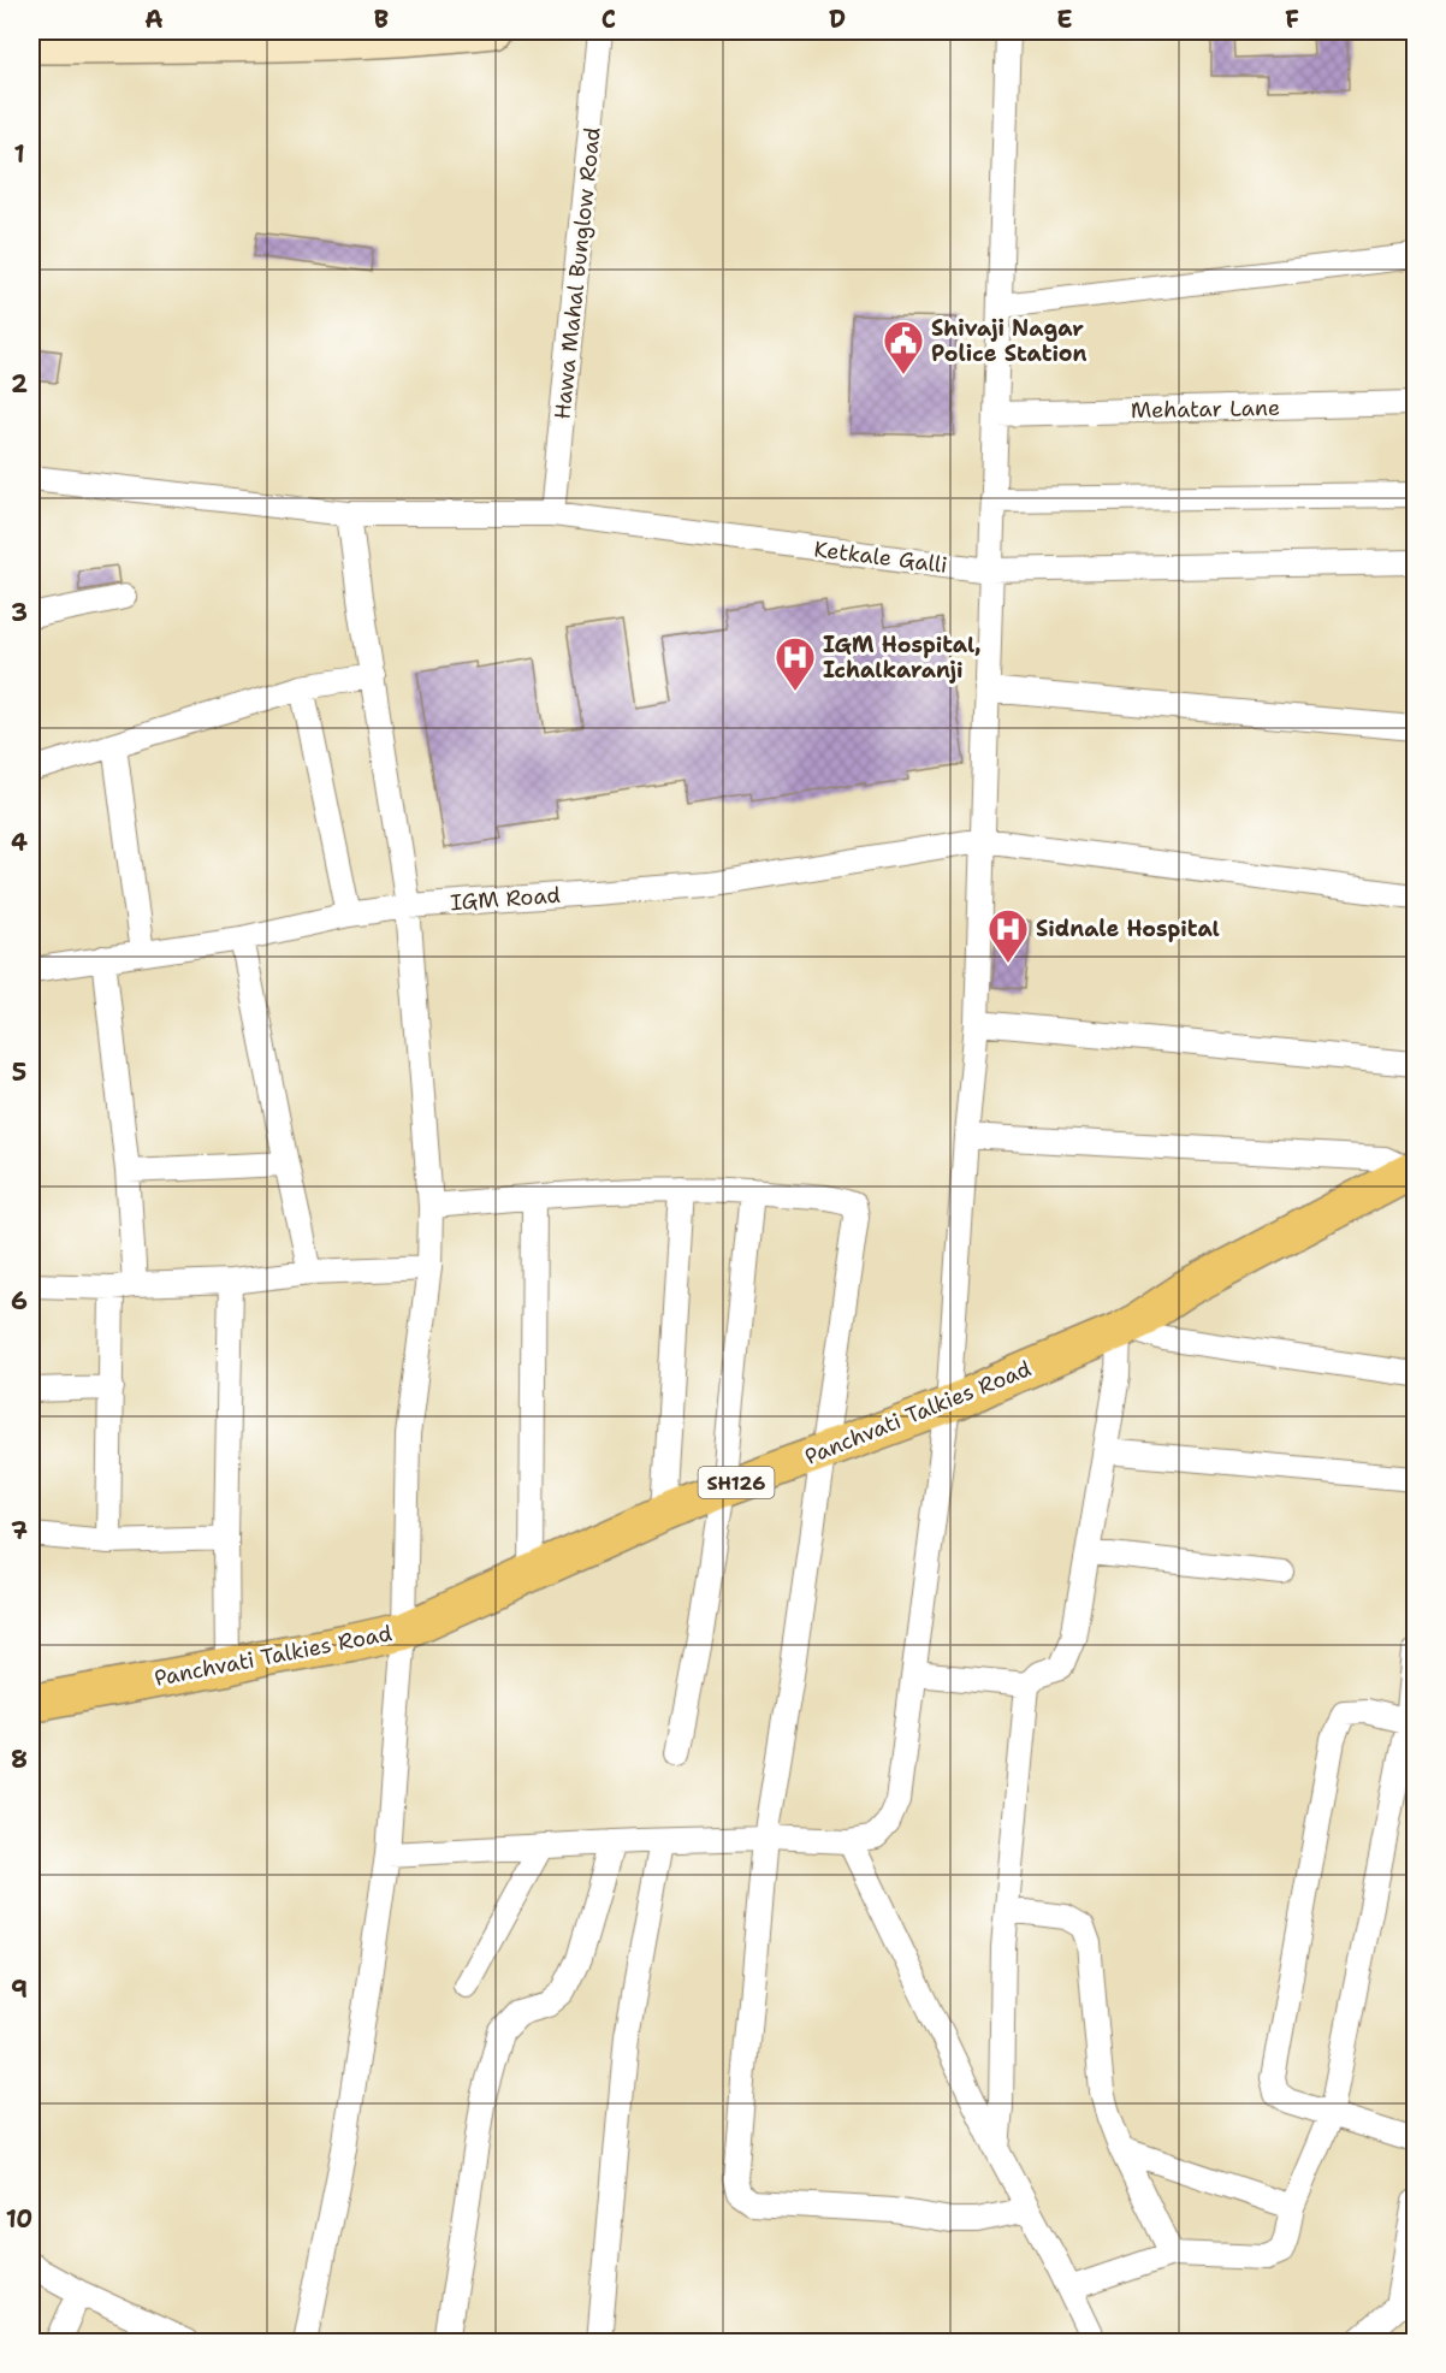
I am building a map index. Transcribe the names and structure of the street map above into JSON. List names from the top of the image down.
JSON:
{
  "streets": {
    "main road": ["Panchvati Talkies Road", "SH126"],
    "street": [
      "Hawa Mahal Bunglow Road",
      "Mehatar Lane",
      "Ketkale Galli",
      "IGM Road"
    ]
  },
  "crossings": [
    ["Hawa Mahal Bunglow Road", "Ketkale Galli"]
  ],
  "places": {
    "public building": ["Shivaji Nagar Police Station"],
    "hospital": ["IGM Hospital, Ichalkaranji", "Sidnale Hospital"]
  },
  "grid": {
    "columns": [
      "A",
      "B",
      "C",
      "D",
      "E",
      "F"
    ],
    "rows": [
      "1",
      "2",
      "3",
      "4",
      "5",
      "6",
      "7",
      "8",
      "9",
      "10"
    ]
  }
}
